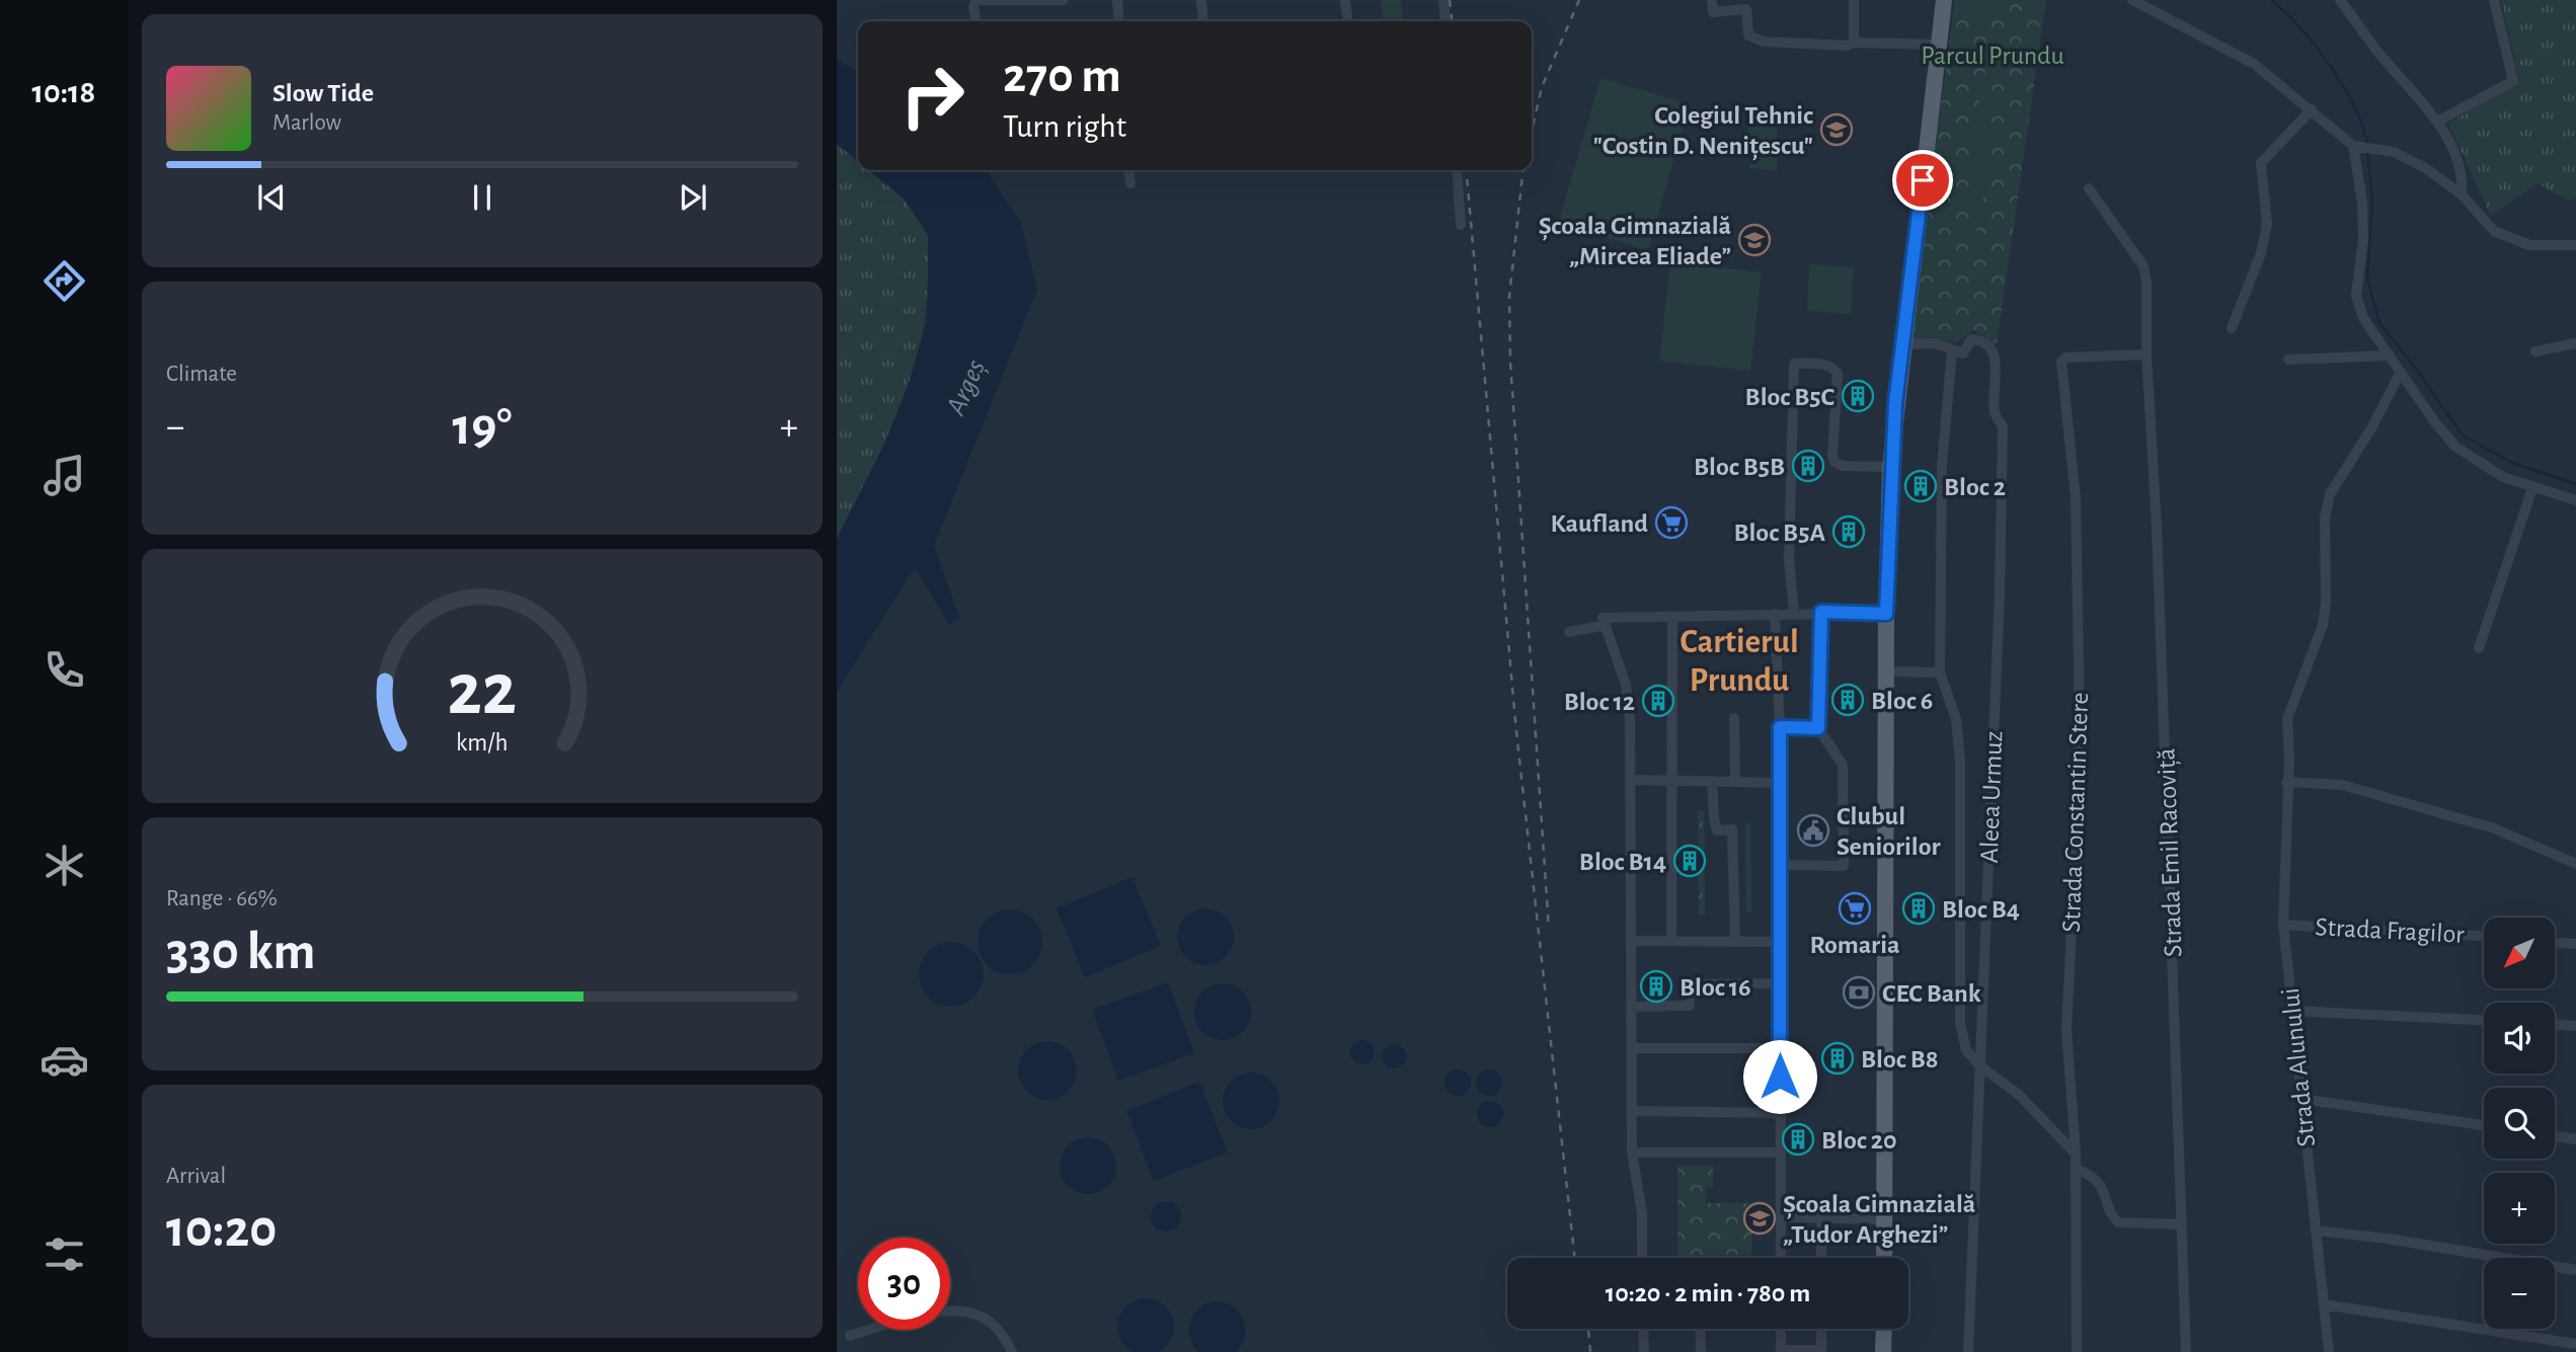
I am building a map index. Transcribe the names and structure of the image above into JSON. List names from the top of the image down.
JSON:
{
  "streets": {
    "street": [
      "Aleea Urmuz",
      "Strada Constantin Stere",
      "Strada Emil Racoviță",
      "Strada Fragilor",
      "Strada Alunului"
    ]
  },
  "crossings": [
    ["Strada Constantin Stere", "Strada Emil Racoviță"],
    ["Strada Fragilor", "Strada Alunului"]
  ],
  "districts": ["Cartierul Prundu"],
  "water": ["Argeș"],
  "parks": ["Parcul Prundu"],
  "places": {
    "school or university": ["Colegiul Tehnic \"Costin D. Nenițescu\"", "Școala Gimnazială „Mircea Eliade”", "Școala Gimnazială „Tudor Arghezi”"],
    "building": [
      "Bloc B5C",
      "Bloc B5B",
      "Bloc 2",
      "Bloc B5A",
      "Bloc 6",
      "Bloc 12",
      "Bloc B14",
      "Bloc B4",
      "Bloc 16",
      "Bloc B8",
      "Bloc 20"
    ],
    "supermarket": ["Kaufland", "Romaria"],
    "public building": ["Clubul Seniorilor"],
    "bank": ["CEC Bank"]
  },
  "north": "bottom left",
  "page": {
    "tabs": "10:18",
    "turn": ["270 m", "Turn right"],
    "song": ["Slow Tide", "Marlow"],
    "tile": [
      "Climate",
      ["Range · 66%", "330 km"],
      ["Arrival", "10:20"]
    ],
    "heat": ["−", "19°", "+"],
    "map_buttons": ["+", "−"],
    "limit": "30",
    "trip": "10:20 · 2 min · 780 m",
    "gauge": ["22", "km/h"]
  }
}
